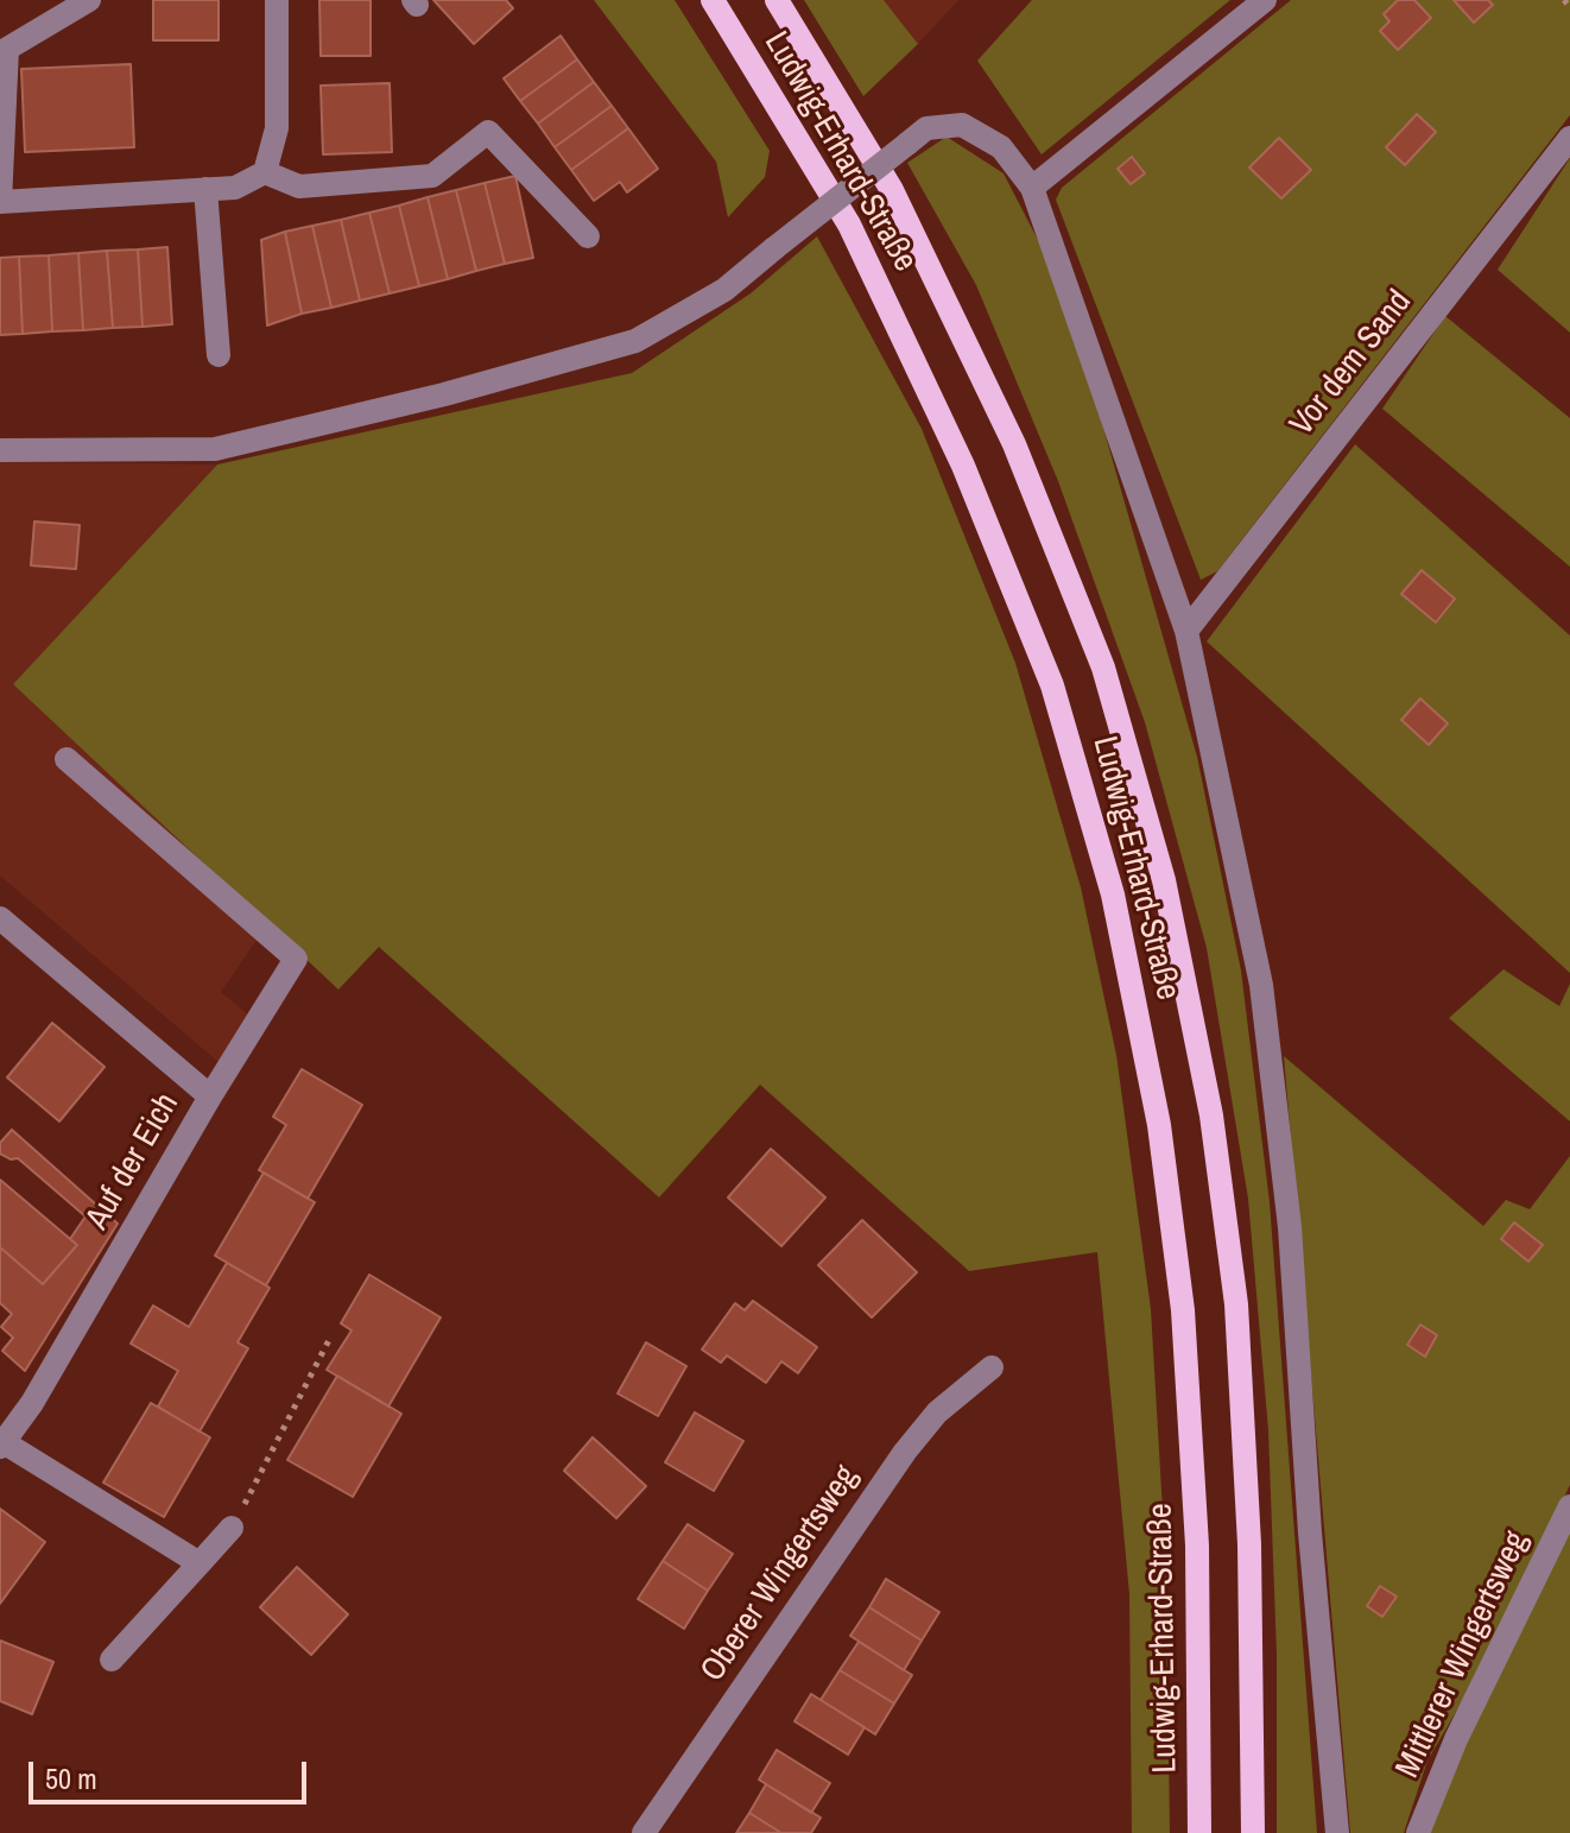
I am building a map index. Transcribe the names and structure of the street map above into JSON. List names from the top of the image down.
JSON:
{
  "streets": {
    "main road": ["Ludwig-Erhard-Straße"],
    "street": [
      "Vor dem Sand",
      "Auf der Eich",
      "Oberer Wingertsweg",
      "Mittlerer Wingertsweg"
    ]
  },
  "scale_bar": "50 m"
}
